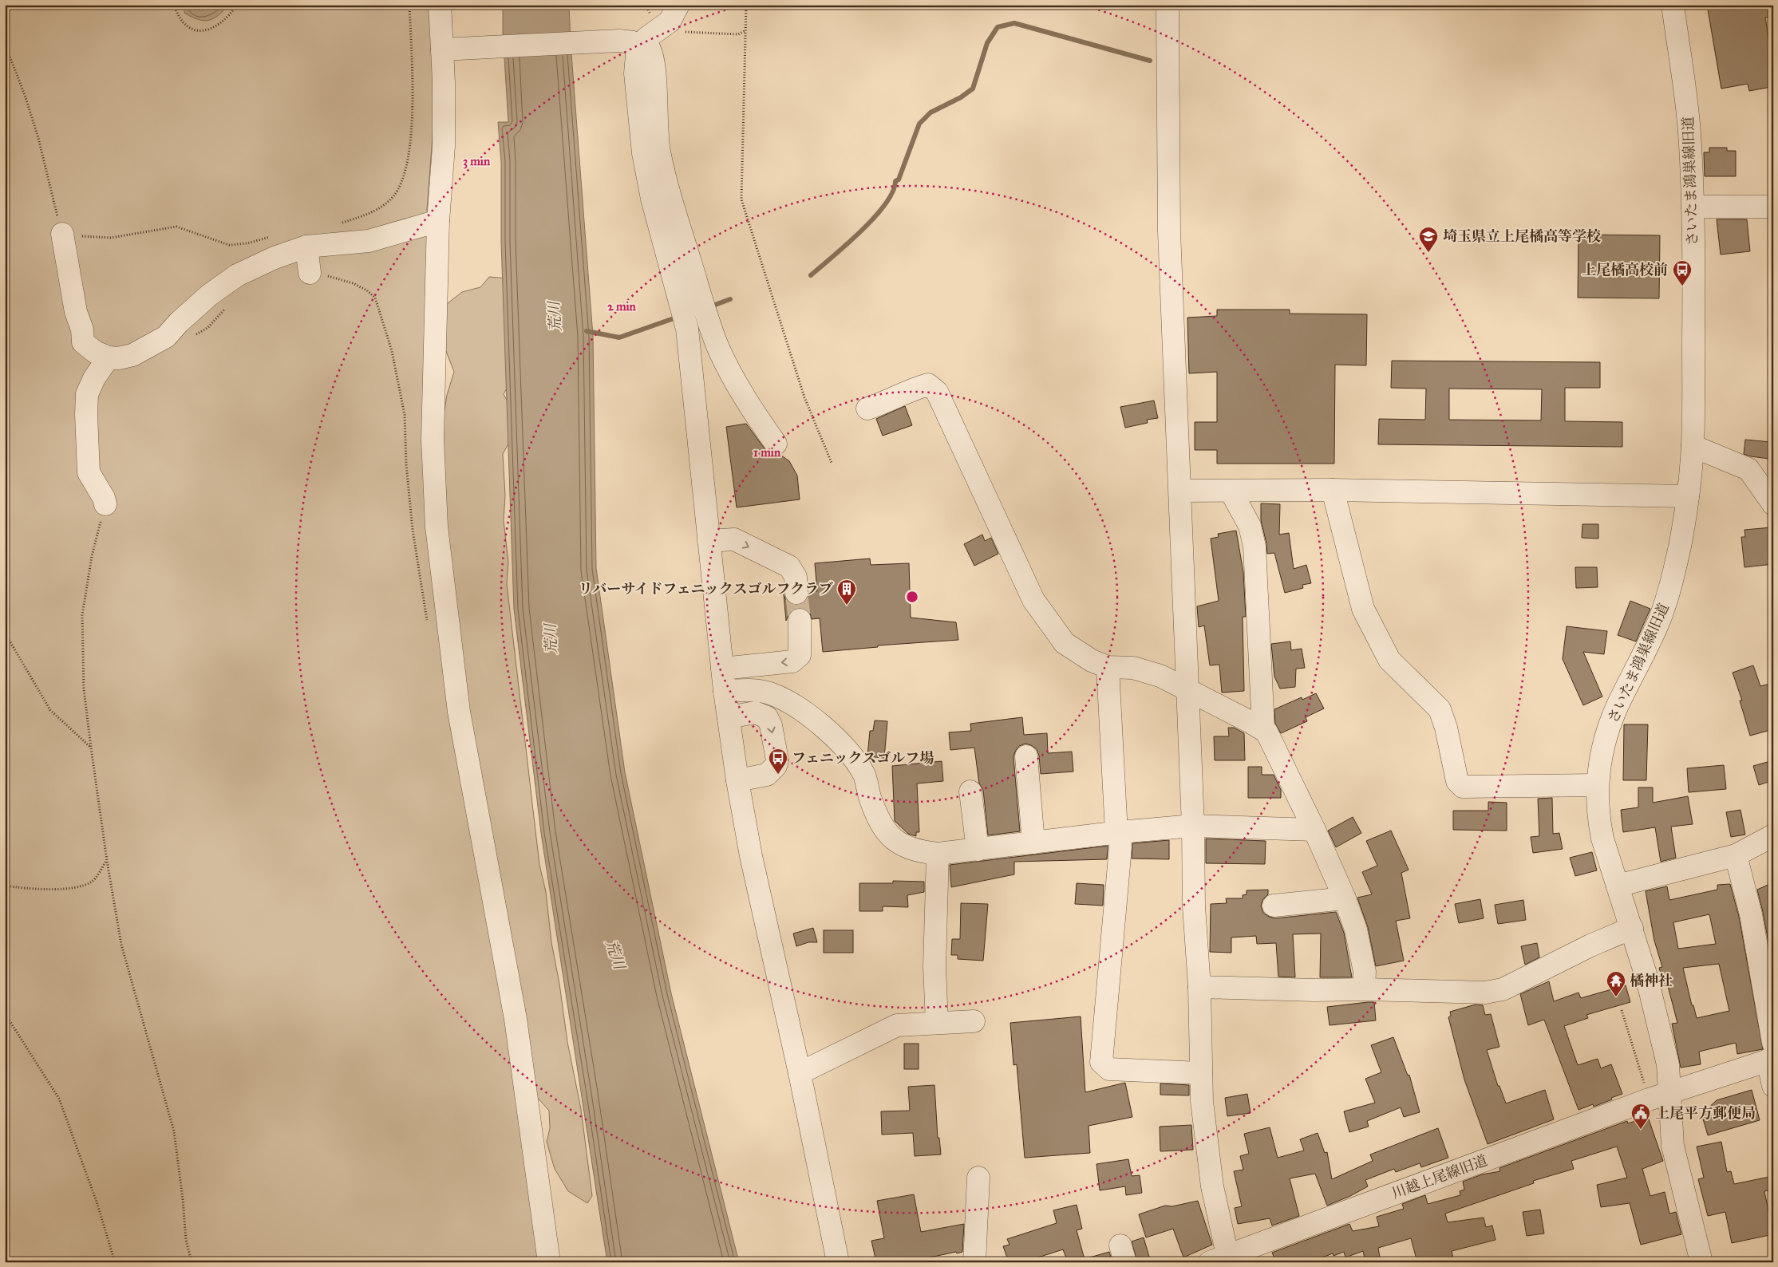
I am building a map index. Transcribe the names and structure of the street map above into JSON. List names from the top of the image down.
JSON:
{
  "streets": {
    "street": ["さいたま鴻巣線旧道", "川越上尾線旧道"]
  },
  "crossings": [
    ["さいたま鴻巣線旧道", "川越上尾線旧道"]
  ],
  "water": ["荒川"],
  "places": {
    "school or university": ["埼玉県立上尾橘高等学校"],
    "bus stop": ["上尾橘高校前", "フェニックスゴルフ場"],
    "building": ["リバーサイドフェニックスゴルフクラブ"],
    "temple": ["橘神社"],
    "public building": ["上尾平方郵便局"]
  },
  "rings": ["3 min", "2 min", "1 min"]
}
